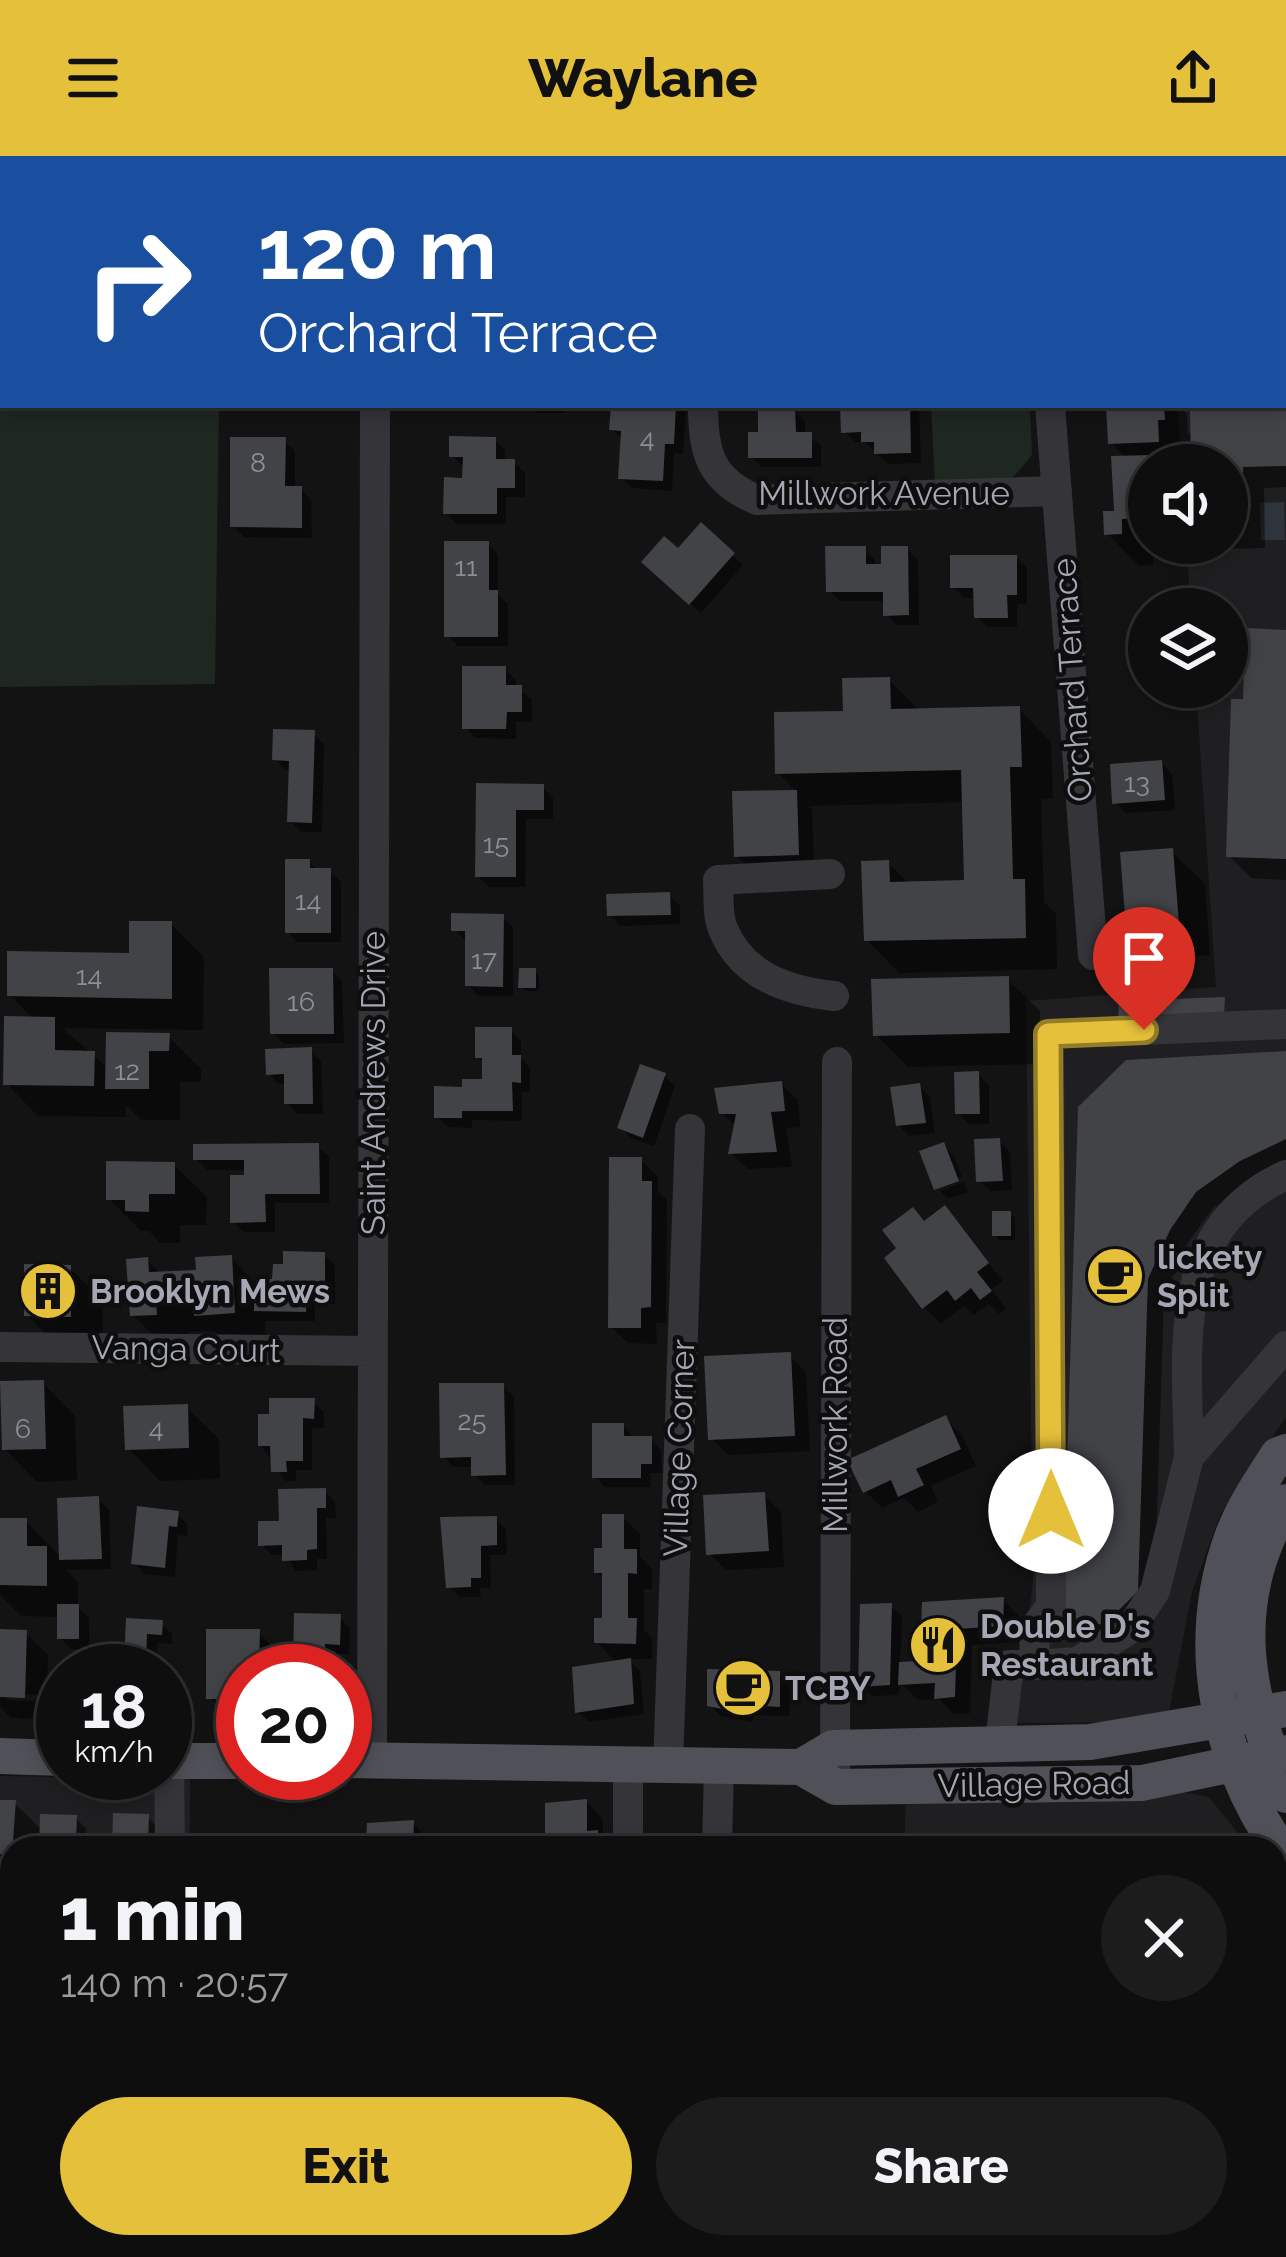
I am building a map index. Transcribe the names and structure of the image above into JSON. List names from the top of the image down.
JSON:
{
  "streets": {
    "main road": ["Village Road"],
    "street": [
      "Millwork Avenue",
      "Orchard Terrace",
      "Saint Andrews Drive",
      "Vanga Court",
      "Millwork Road",
      "Village Corner"
    ]
  },
  "crossings": [
    ["Millwork Avenue", "Orchard Terrace"],
    ["Saint Andrews Drive", "Vanga Court"],
    ["Millwork Road", "Village Road"]
  ],
  "places": {
    "cafe": ["lickety Split", "TCBY"],
    "building": ["Brooklyn Mews"],
    "restaurant": ["Double D's Restaurant"]
  },
  "house_numbers": [
    "4",
    "8",
    "11",
    "13",
    "15",
    "14",
    "17",
    "14",
    "16",
    "12",
    "25",
    "4",
    "6"
  ],
  "page": {
    "header": "Waylane",
    "turn": ["120 m", "Orchard Terrace"],
    "speed": "18 km/h",
    "limit": "20",
    "heading": ["1 min", "140 m · 20:57"],
    "buttons": ["Exit", "Share"]
  }
}
